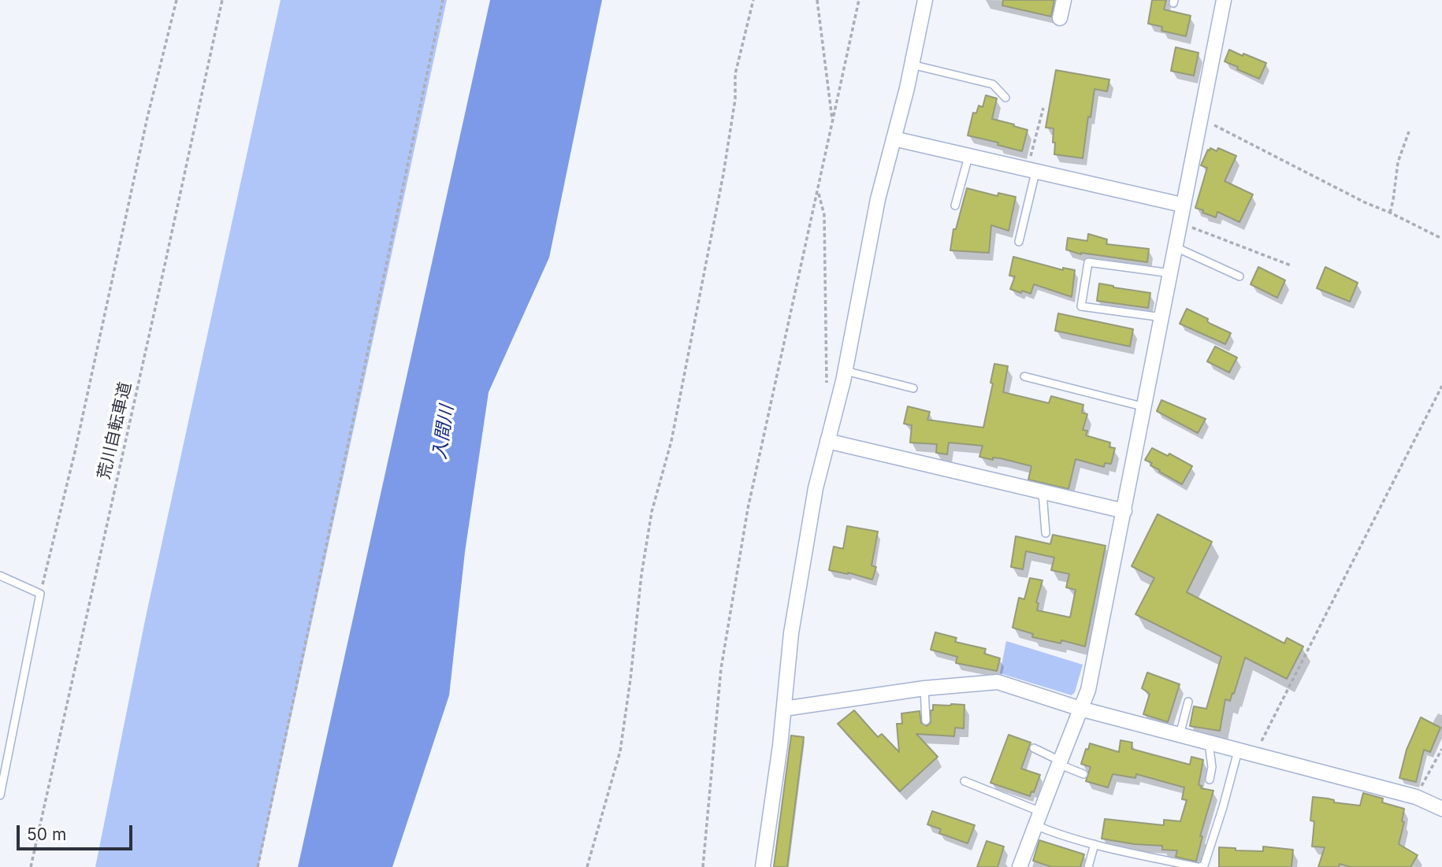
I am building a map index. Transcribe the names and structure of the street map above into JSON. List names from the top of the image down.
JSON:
{
  "streets": {
    "path": ["荒川自転車道"]
  },
  "water": ["入間川"],
  "scale_bar": "50 m"
}
